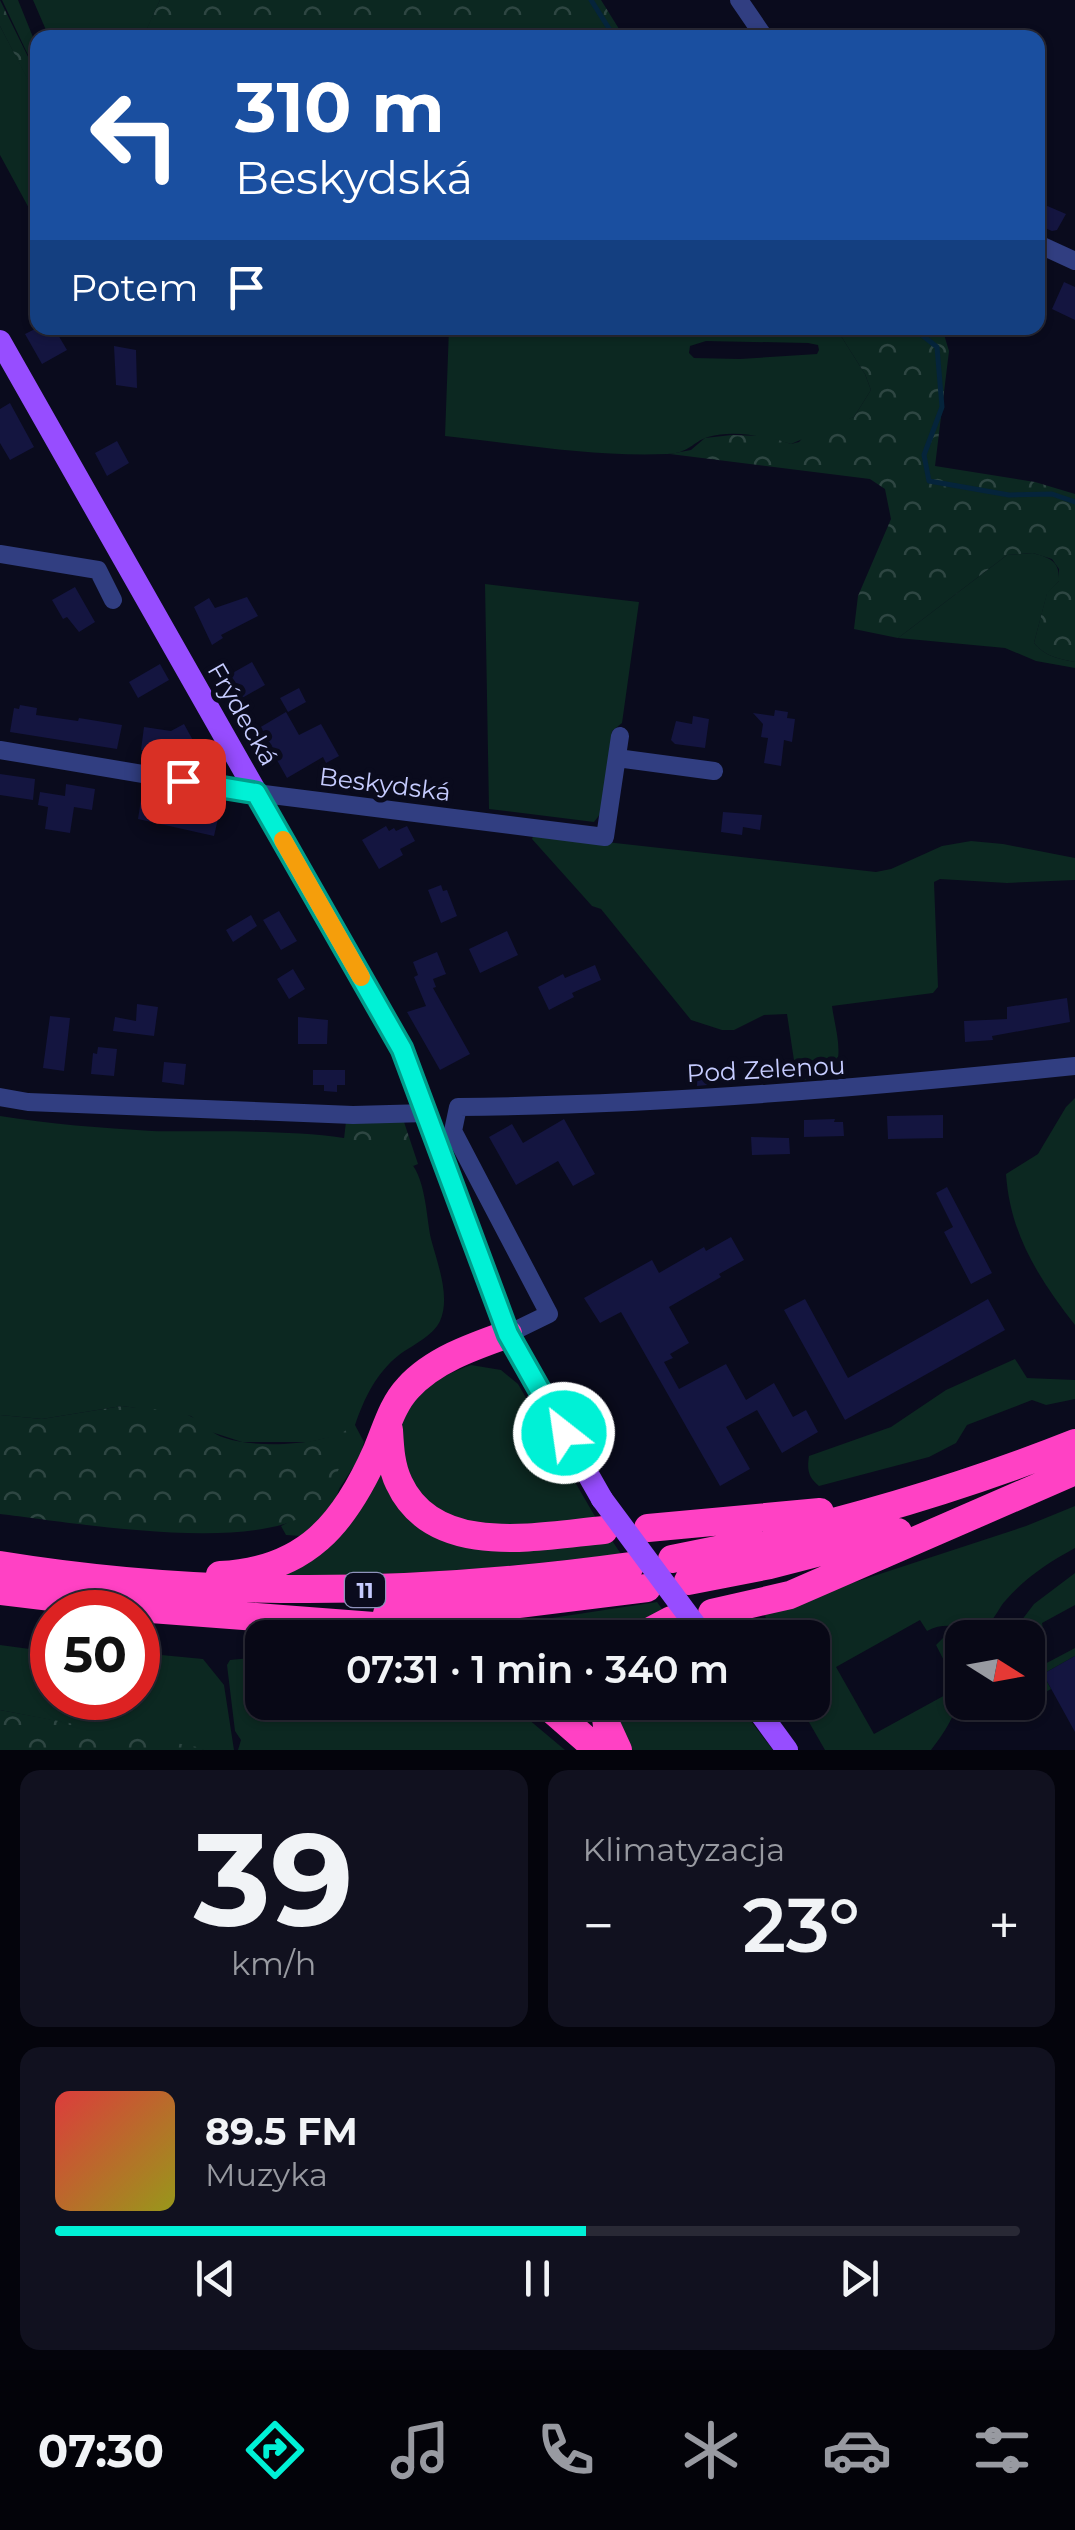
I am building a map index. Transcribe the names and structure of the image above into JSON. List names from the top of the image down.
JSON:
{
  "streets": {
    "highway": ["11"],
    "main road": ["Frýdecká"],
    "street": ["Beskydská", "Pod Zelenou"]
  },
  "crossings": [
    ["Frýdecká", "Beskydská"],
    ["Frýdecká", "Pod Zelenou"]
  ],
  "north": "right",
  "page": {
    "turn": ["310 m", "Beskydská"],
    "then": "Potem",
    "limit": "50",
    "trip": "07:31 · 1 min · 340 m",
    "tile": [
      ["39", "km/h"],
      "Klimatyzacja"
    ],
    "heat": ["−", "23°", "+"],
    "song": ["89.5 FM", "Muzyka"],
    "tabs": "07:30"
  }
}
